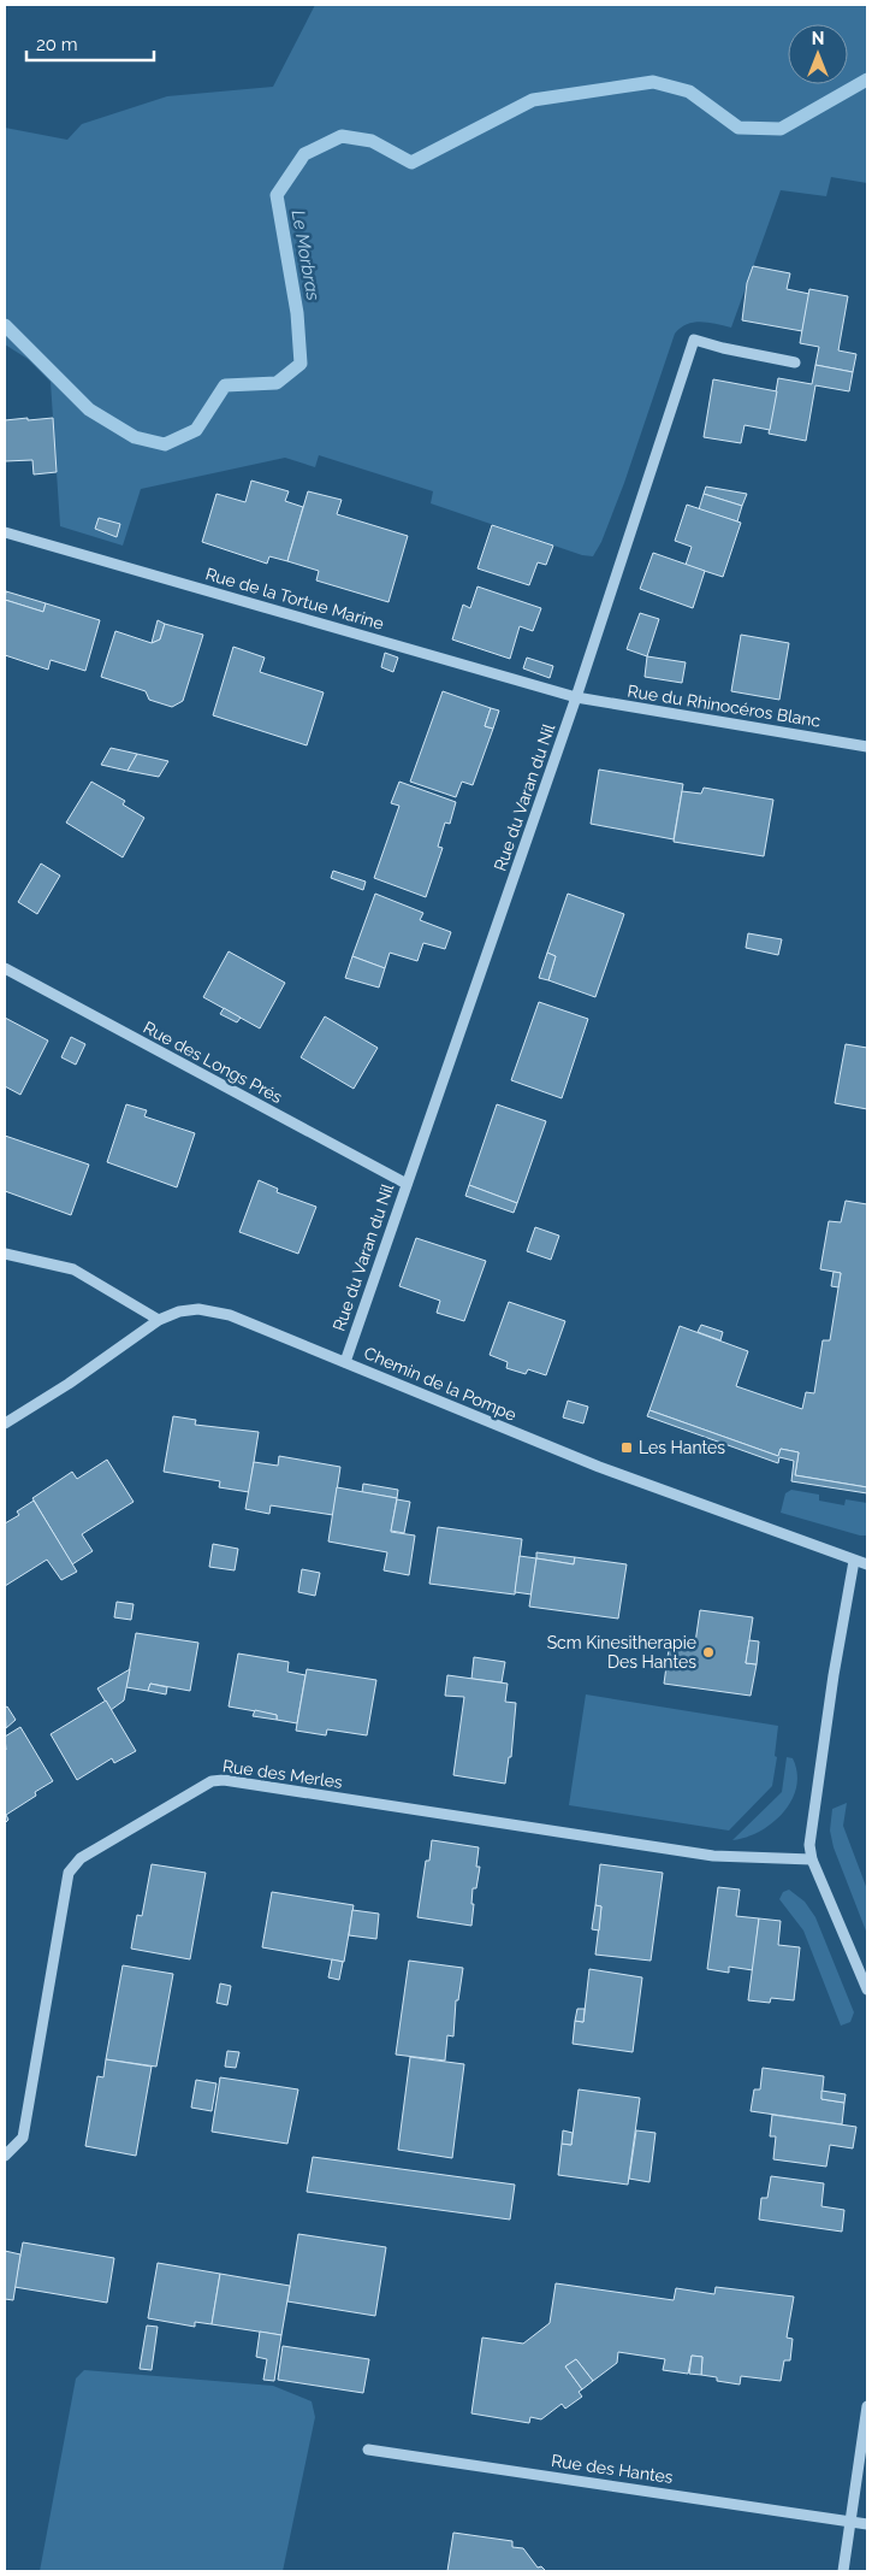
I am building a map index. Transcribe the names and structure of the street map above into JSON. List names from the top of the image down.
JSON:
{
  "streets": {
    "street": [
      "Rue de la Tortue Marine",
      "Rue du Rhinocéros Blanc",
      "Rue du Varan du Nil",
      "Rue des Longs Prés",
      "Chemin de la Pompe",
      "Rue des Merles",
      "Rue des Hantes"
    ]
  },
  "crossings": [
    ["Rue de la Tortue Marine", "Rue du Rhinocéros Blanc"],
    ["Rue de la Tortue Marine", "Rue du Varan du Nil"],
    ["Rue du Rhinocéros Blanc", "Rue du Varan du Nil"],
    ["Rue du Varan du Nil", "Rue des Longs Prés"],
    ["Rue du Varan du Nil", "Chemin de la Pompe"]
  ],
  "water": ["Le Morbras"],
  "places": {
    "transit": ["Les Hantes"],
    "other": ["Scm Kinesitherapie Des Hantes"]
  },
  "scale_bar": "20 m",
  "north": "top"
}
